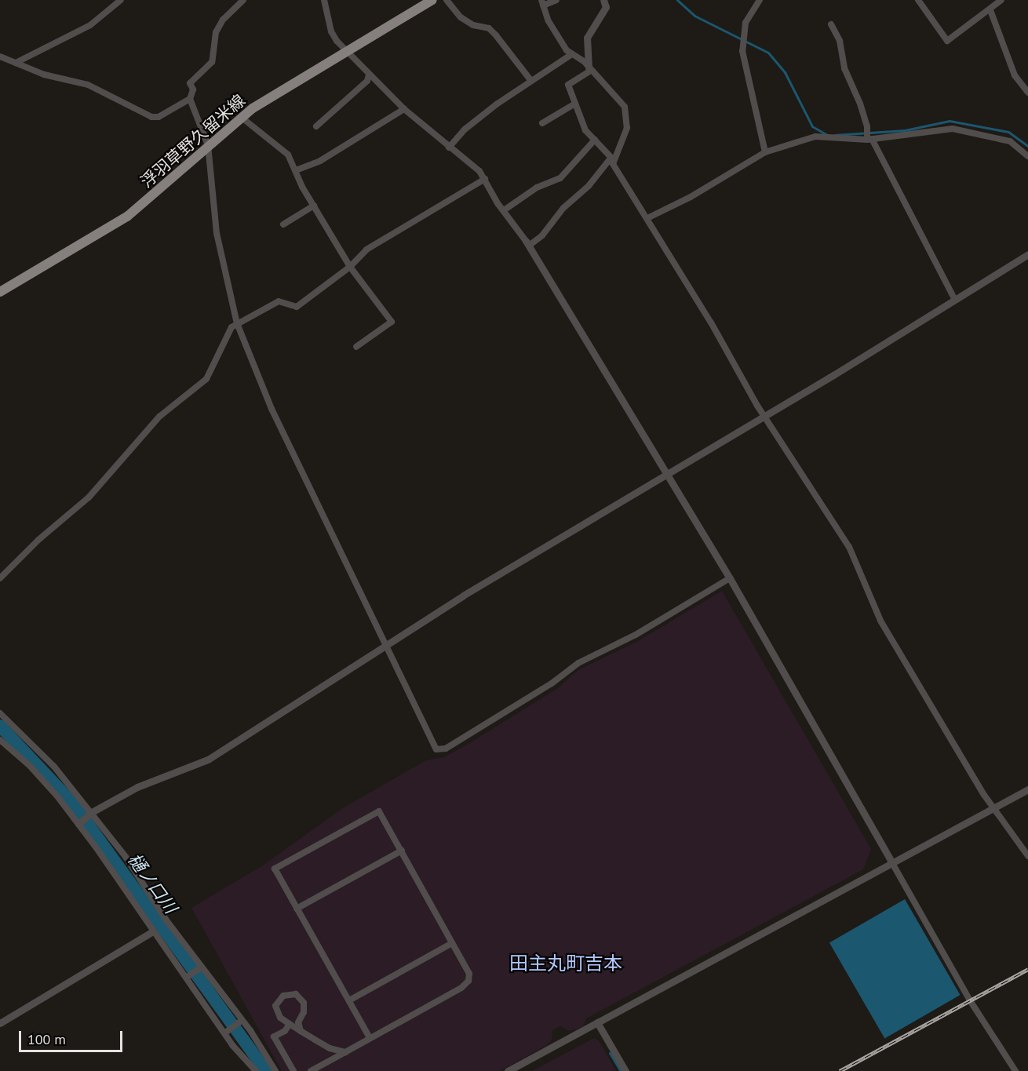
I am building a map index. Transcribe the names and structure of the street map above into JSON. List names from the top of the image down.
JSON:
{
  "streets": {
    "main road": ["浮羽草野久留米線"]
  },
  "districts": ["田主丸町吉本"],
  "water": ["樋ノ口川"],
  "scale_bar": "100 m"
}
